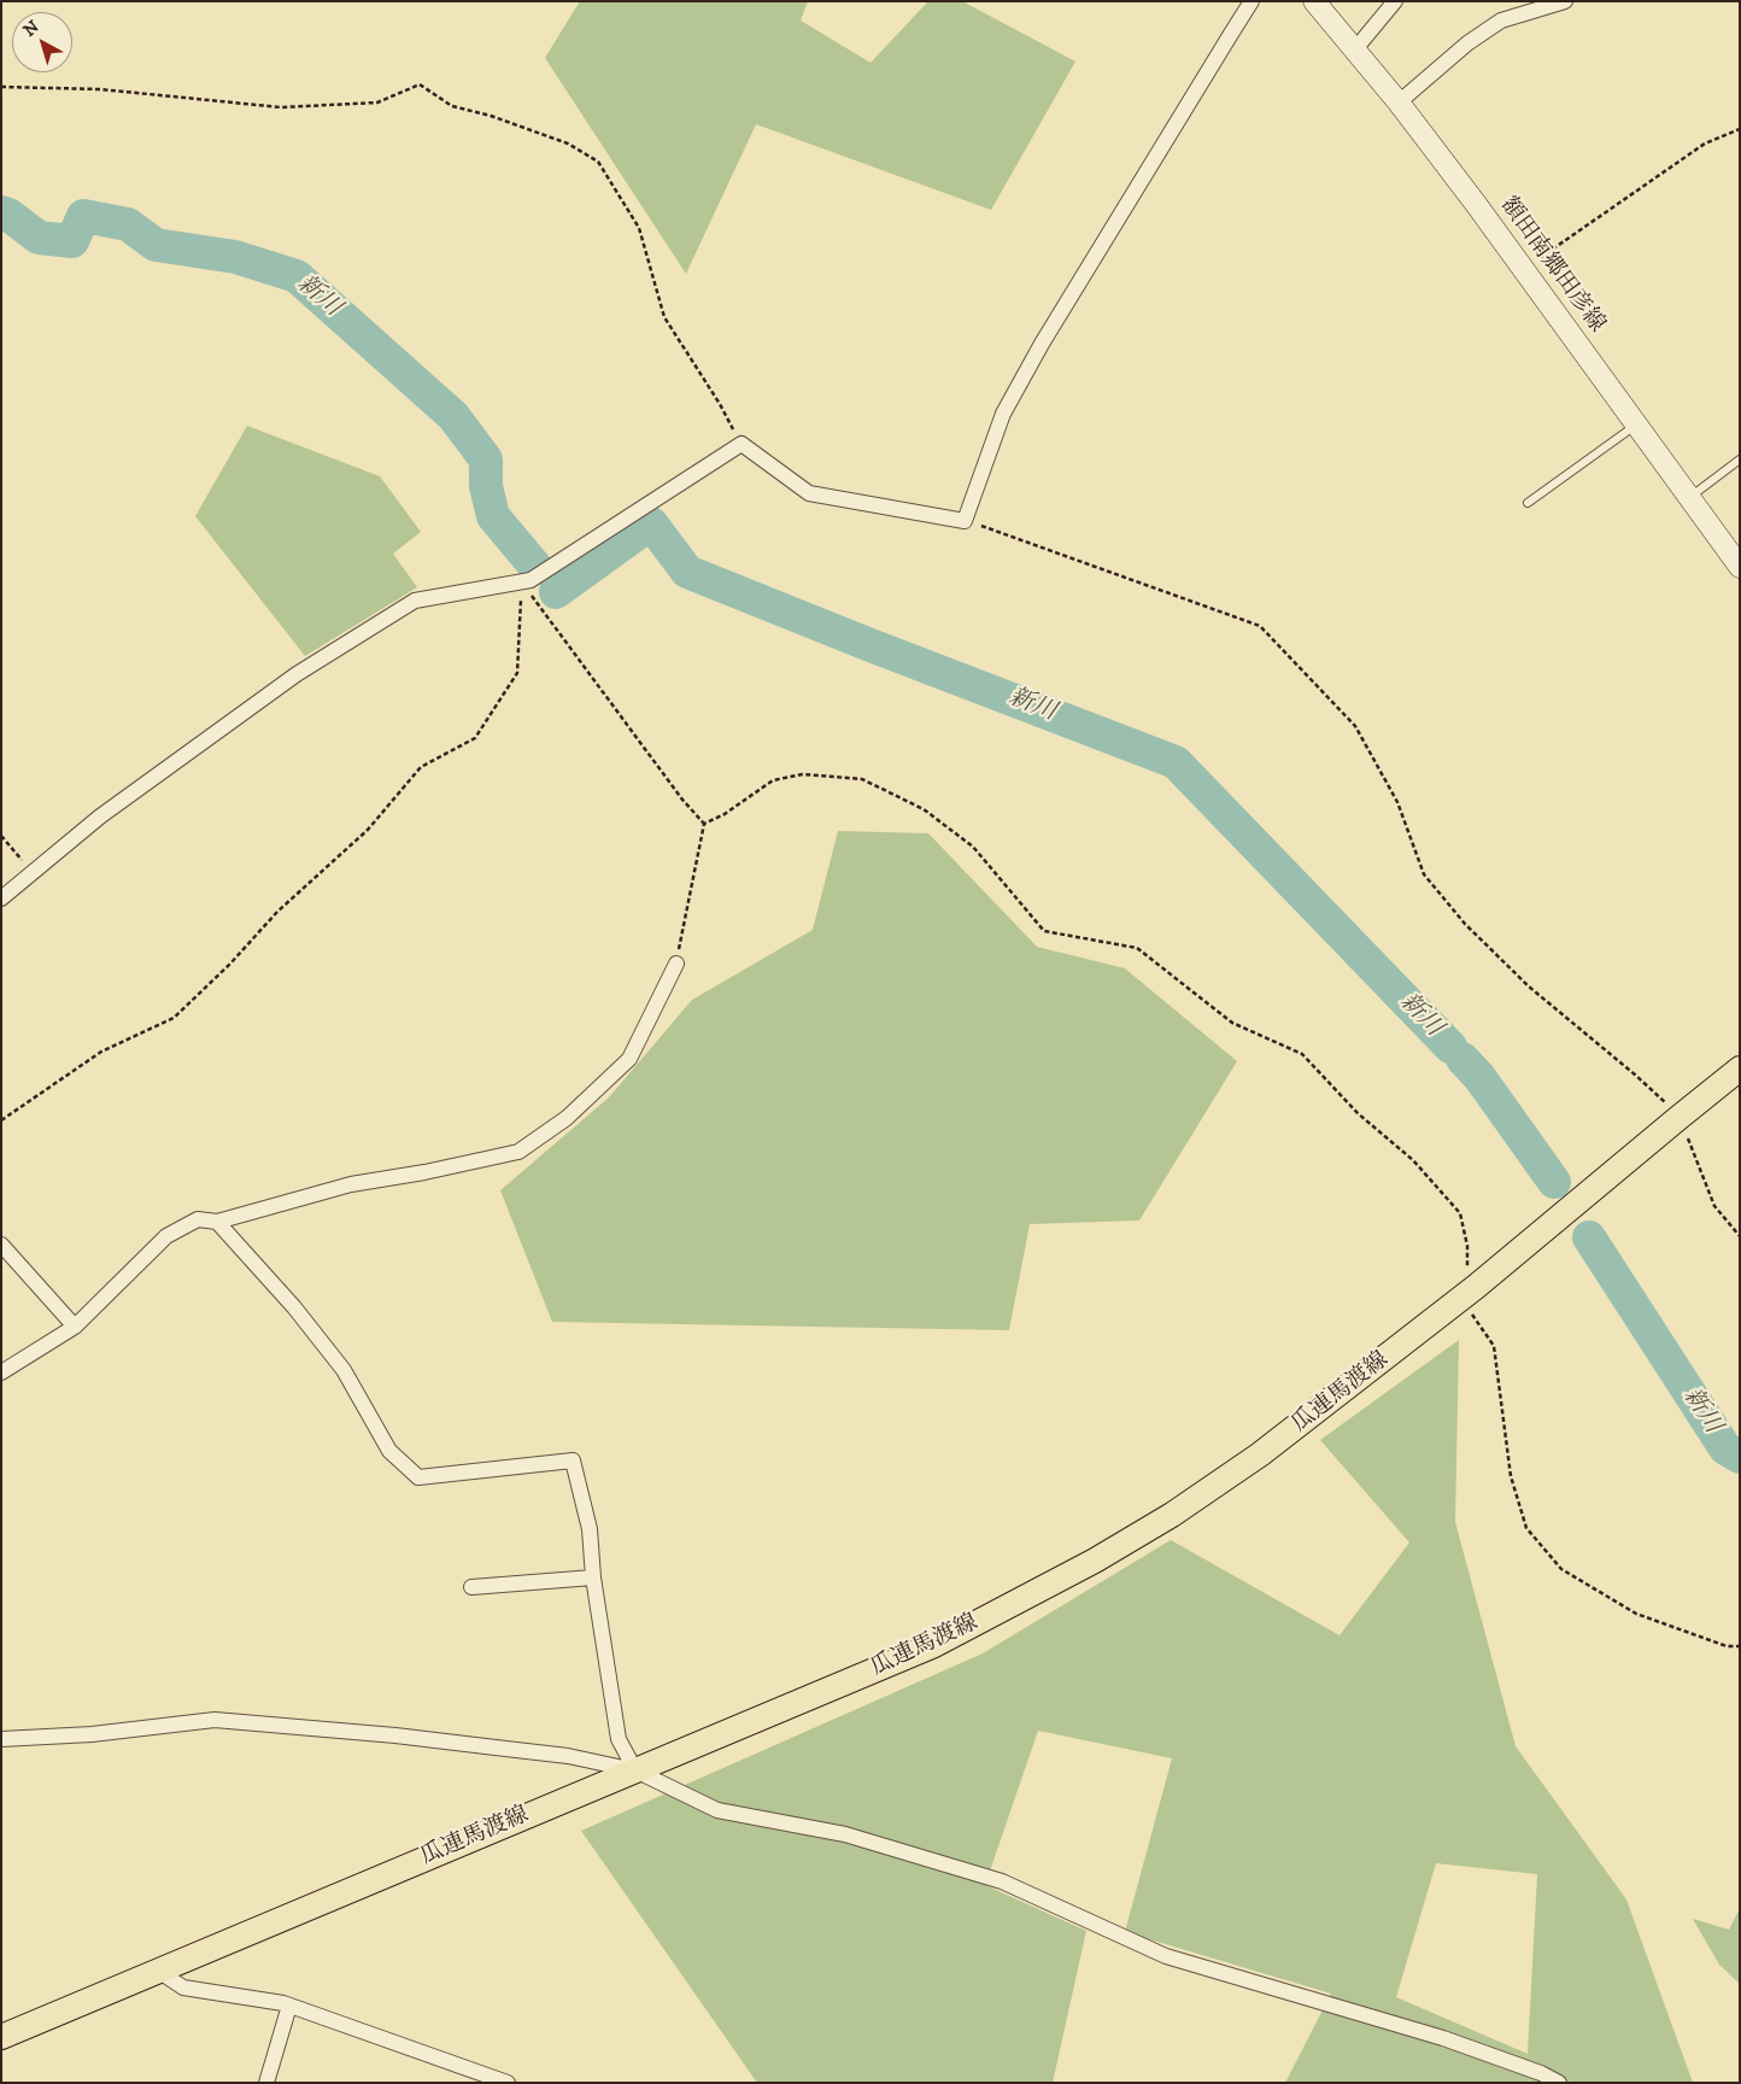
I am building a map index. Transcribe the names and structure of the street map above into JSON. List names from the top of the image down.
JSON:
{
  "streets": {
    "main road": ["額田南郷田彦線", "瓜連馬渡線"]
  },
  "water": ["新川"],
  "north": "top left"
}
